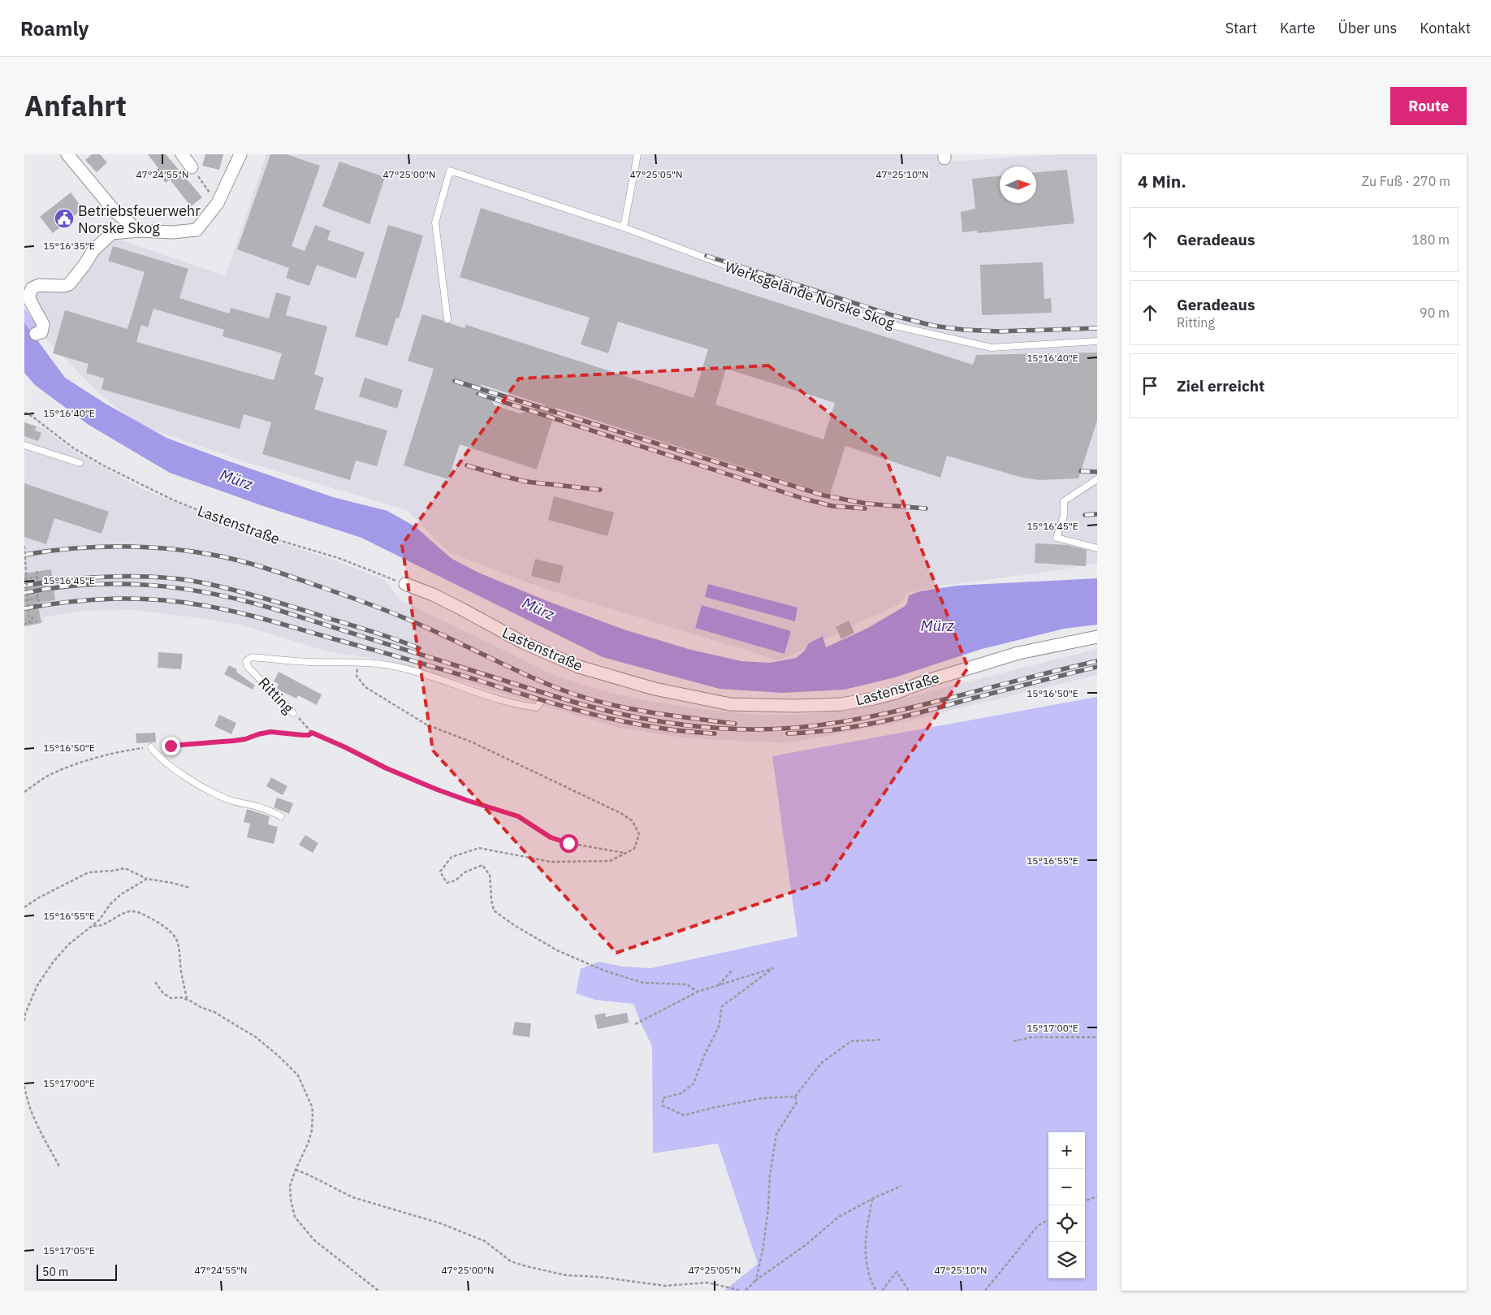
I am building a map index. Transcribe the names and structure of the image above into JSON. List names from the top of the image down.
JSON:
{
  "streets": {
    "street": ["Lastenstraße"],
    "lane": ["Werksgelände Norske Skog", "Ritting"]
  },
  "water": ["Mürz"],
  "places": {
    "public building": ["Betriebsfeuerwehr Norske Skog"]
  },
  "scale_bar": "50 m",
  "north": "right",
  "page": {
    "header": "Roamly",
    "nav": [
      "Start",
      "Karte",
      "Über uns",
      "Kontakt"
    ],
    "title": "Anfahrt",
    "buttons": "Route",
    "heading": ["4 Min.", "Zu Fuß · 270 m"],
    "list": [
      ["Geradeaus", "180 m"],
      ["Geradeaus", "Ritting", "90 m"],
      "Ziel erreicht"
    ],
    "map_buttons": ["+", "−"],
    "scale": "50 m"
  },
  "coordinates": [
    "47°24'55\"N",
    "47°25'00\"N",
    "47°25'05\"N",
    "47°25'10\"N",
    "15°16'35\"E",
    "15°16'40\"E",
    "15°16'45\"E",
    "15°16'50\"E",
    "15°16'55\"E",
    "15°17'00\"E",
    "15°17'05\"E"
  ]
}
